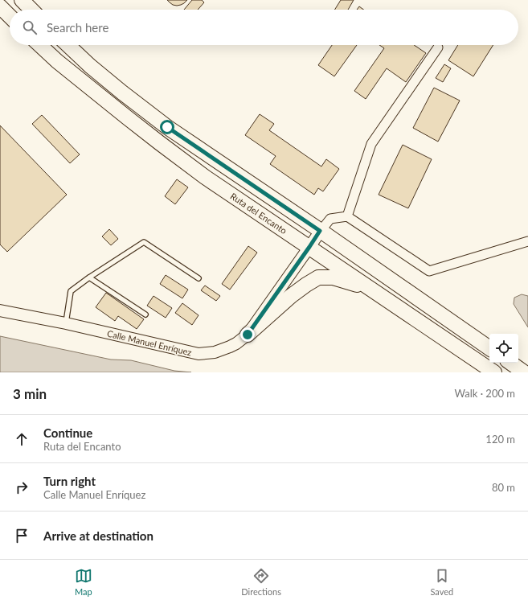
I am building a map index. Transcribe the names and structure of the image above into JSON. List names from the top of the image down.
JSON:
{
  "streets": {
    "main road": ["Ruta del Encanto"],
    "street": ["Calle Manuel Enríquez"]
  },
  "crossings": [
    ["Ruta del Encanto", "Calle Manuel Enríquez"]
  ],
  "page": {
    "search": "Search here",
    "heading": ["3 min", "Walk · 200 m"],
    "list": [
      ["Continue", "Ruta del Encanto", "120 m"],
      ["Turn right", "Calle Manuel Enríquez", "80 m"],
      "Arrive at destination"
    ],
    "nav": ["Map", "Directions", "Saved"]
  }
}
